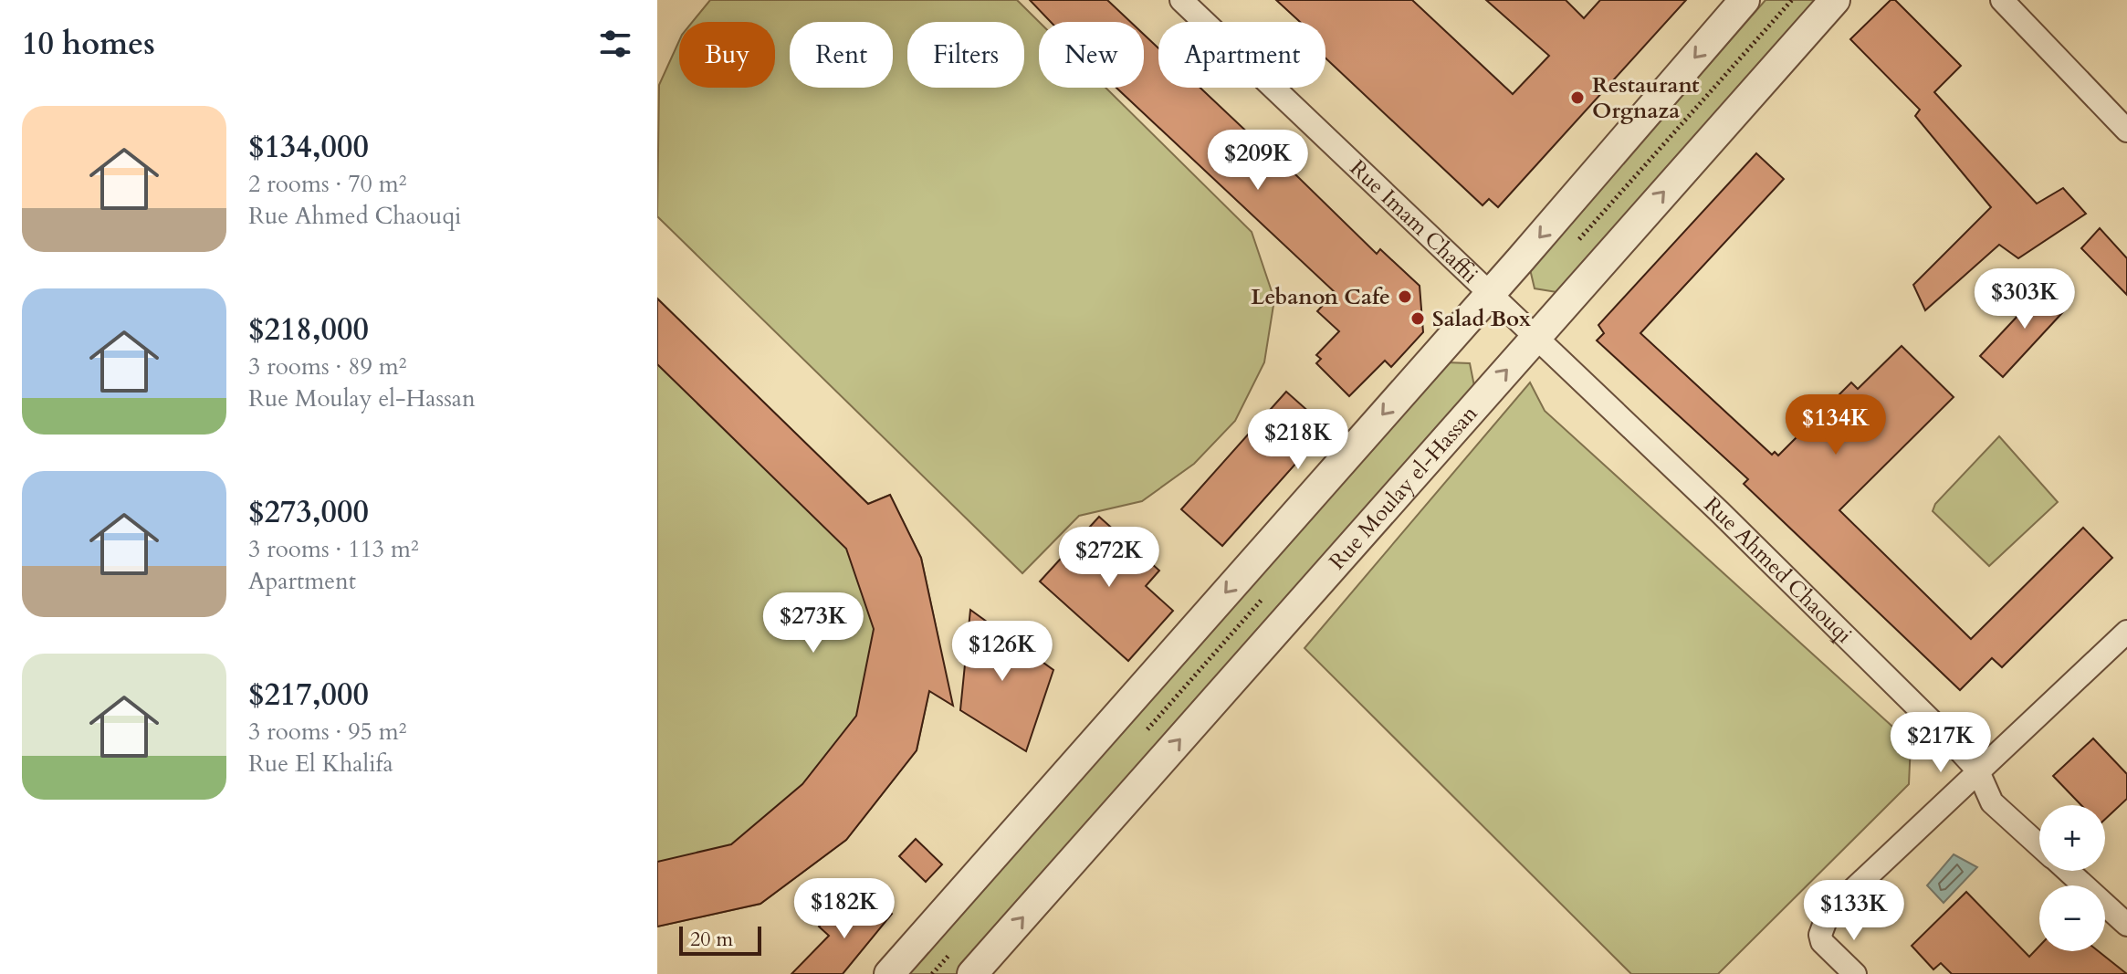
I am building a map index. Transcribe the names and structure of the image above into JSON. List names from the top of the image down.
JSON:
{
  "streets": {
    "street": ["Rue Imam Chaffii", "Rue Moulay el-Hassan", "Rue Ahmed Chaouqi"]
  },
  "crossings": [
    ["Rue Imam Chaffii", "Rue Ahmed Chaouqi"],
    ["Rue Moulay el-Hassan", "Rue Ahmed Chaouqi"]
  ],
  "places": ["Restaurant Orgnaza", "Lebanon Cafe", "Salad Box"],
  "scale_bar": "20 m",
  "page": {
    "heading": "10 homes",
    "chip": [
      "Buy",
      "Rent",
      "Filters",
      "New",
      "Apartment"
    ],
    "list": [
      {
        "name": "$134,000",
        "note": "2 rooms · 70 m² · Rue Ahmed Chaouqi"
      },
      {
        "name": "$218,000",
        "note": "3 rooms · 89 m² · Rue Moulay el-Hassan"
      },
      {
        "name": "$273,000",
        "note": "3 rooms · 113 m² · Apartment"
      },
      {
        "name": "$217,000",
        "note": "3 rooms · 95 m² · Rue El Khalifa"
      }
    ],
    "price": [
      "$209K",
      "$303K",
      "$134K",
      "$218K",
      "$272K",
      "$273K",
      "$126K",
      "$217K",
      "$182K",
      "$133K"
    ],
    "map_buttons": ["+", "−"],
    "scale": "20 m"
  }
}
